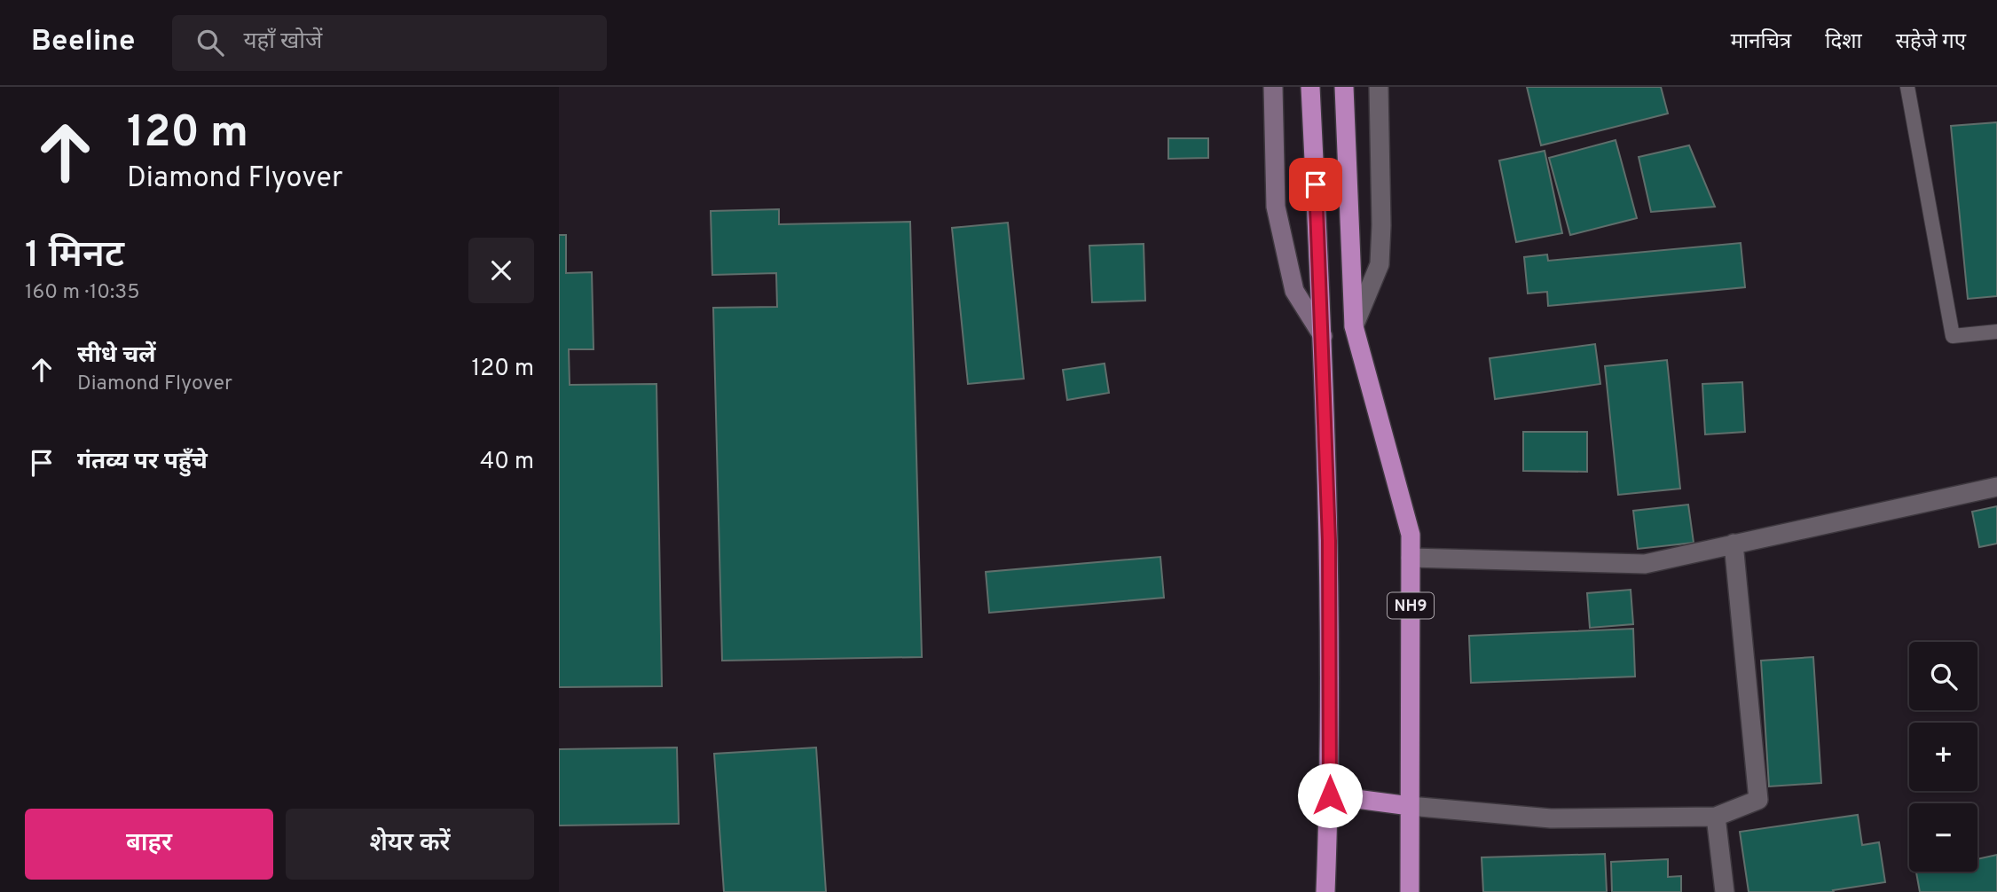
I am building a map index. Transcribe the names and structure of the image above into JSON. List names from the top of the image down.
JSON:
{
  "streets": {
    "highway": ["NH9"]
  },
  "page": {
    "header": "Beeline",
    "search": "यहाँ खोजें",
    "nav": ["मानचित्र", "दिशा", "सहेजे गए"],
    "turn": ["120 m", "Diamond Flyover"],
    "heading": ["1 मिनट", "160 m · 10:35"],
    "list": [
      {
        "name": "सीधे चलें",
        "note": "Diamond Flyover",
        "value": "120 m"
      },
      {
        "name": "गंतव्य पर पहुँचे",
        "value": "40 m"
      }
    ],
    "map_buttons": ["+", "−"],
    "buttons": ["बाहर", "शेयर करें"]
  }
}
